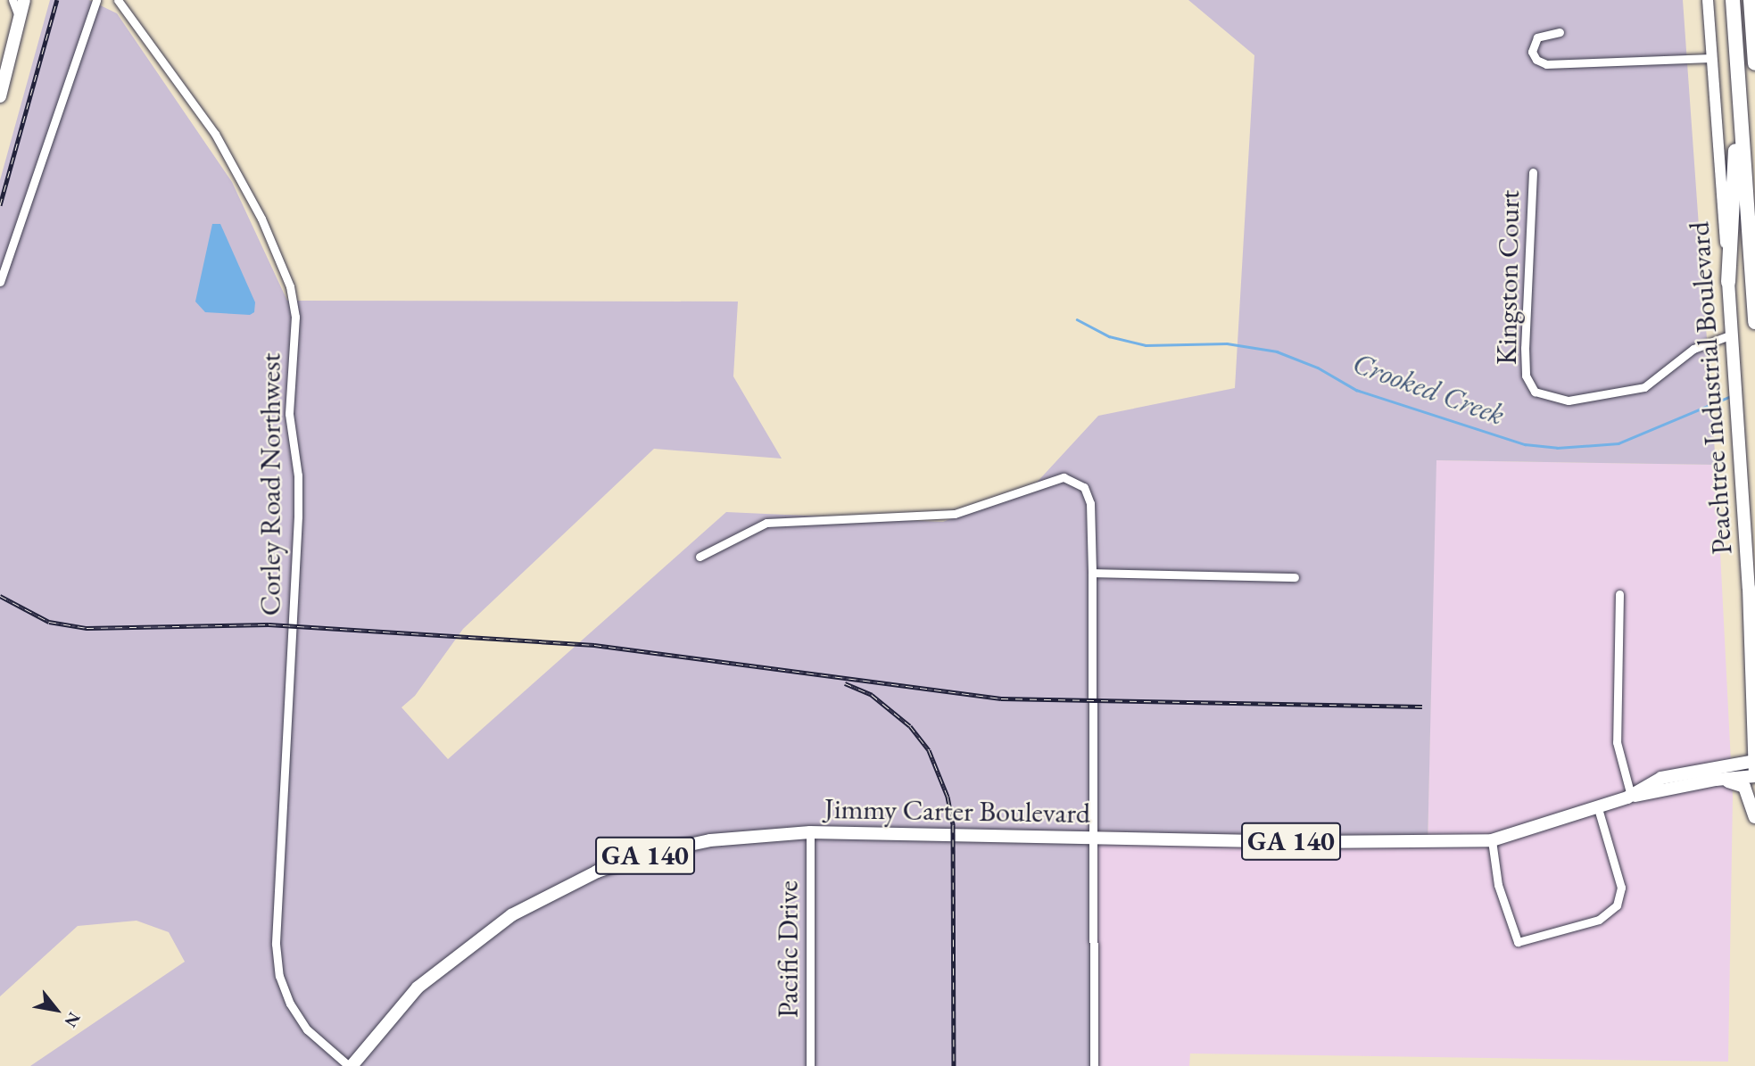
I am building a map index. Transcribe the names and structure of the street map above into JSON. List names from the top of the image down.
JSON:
{
  "streets": {
    "highway": ["Peachtree Industrial Boulevard"],
    "main road": ["Jimmy Carter Boulevard", "GA 140"],
    "street": ["Kingston Court", "Corley Road Northwest", "Pacific Drive"]
  },
  "crossings": [
    ["Kingston Court", "Peachtree Industrial Boulevard"],
    ["Peachtree Industrial Boulevard", "Jimmy Carter Boulevard"],
    ["Corley Road Northwest", "Jimmy Carter Boulevard"],
    ["Jimmy Carter Boulevard", "Pacific Drive"]
  ],
  "water": ["Crooked Creek"],
  "north": "bottom right"
}
